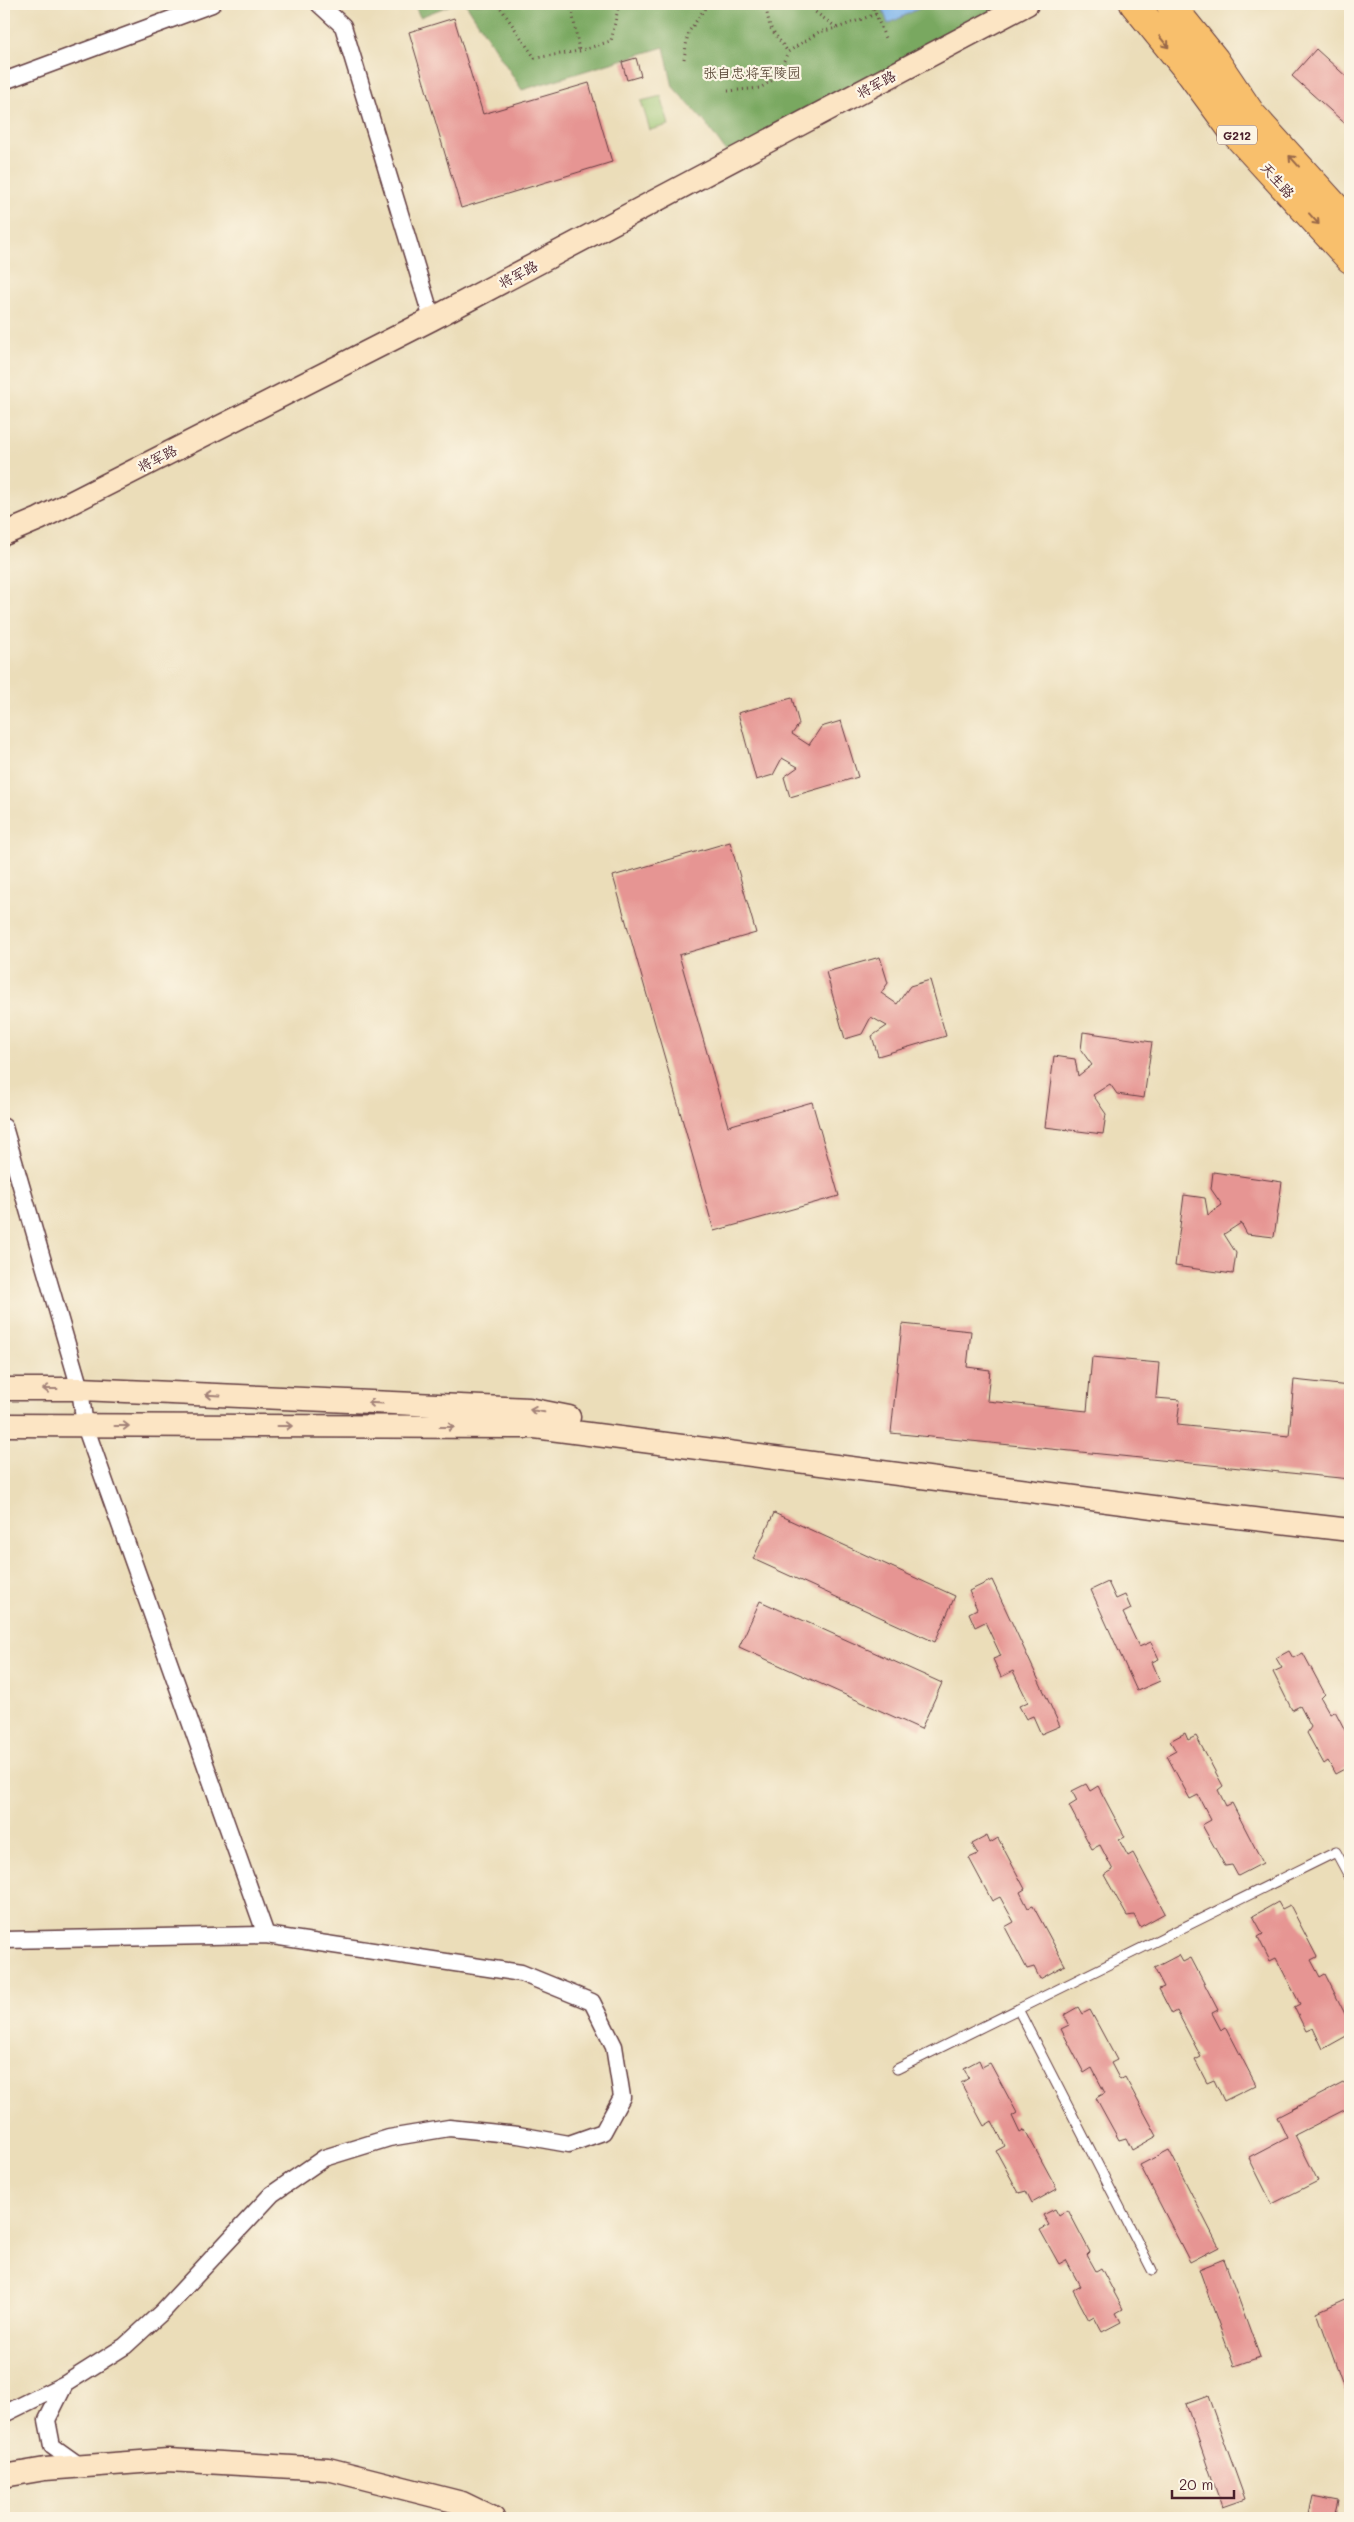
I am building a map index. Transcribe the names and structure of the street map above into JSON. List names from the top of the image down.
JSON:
{
  "streets": {
    "highway": ["G212", "天生路"],
    "street": ["将军路"]
  },
  "parks": ["张自忠将军陵园"],
  "scale_bar": "20 m"
}
